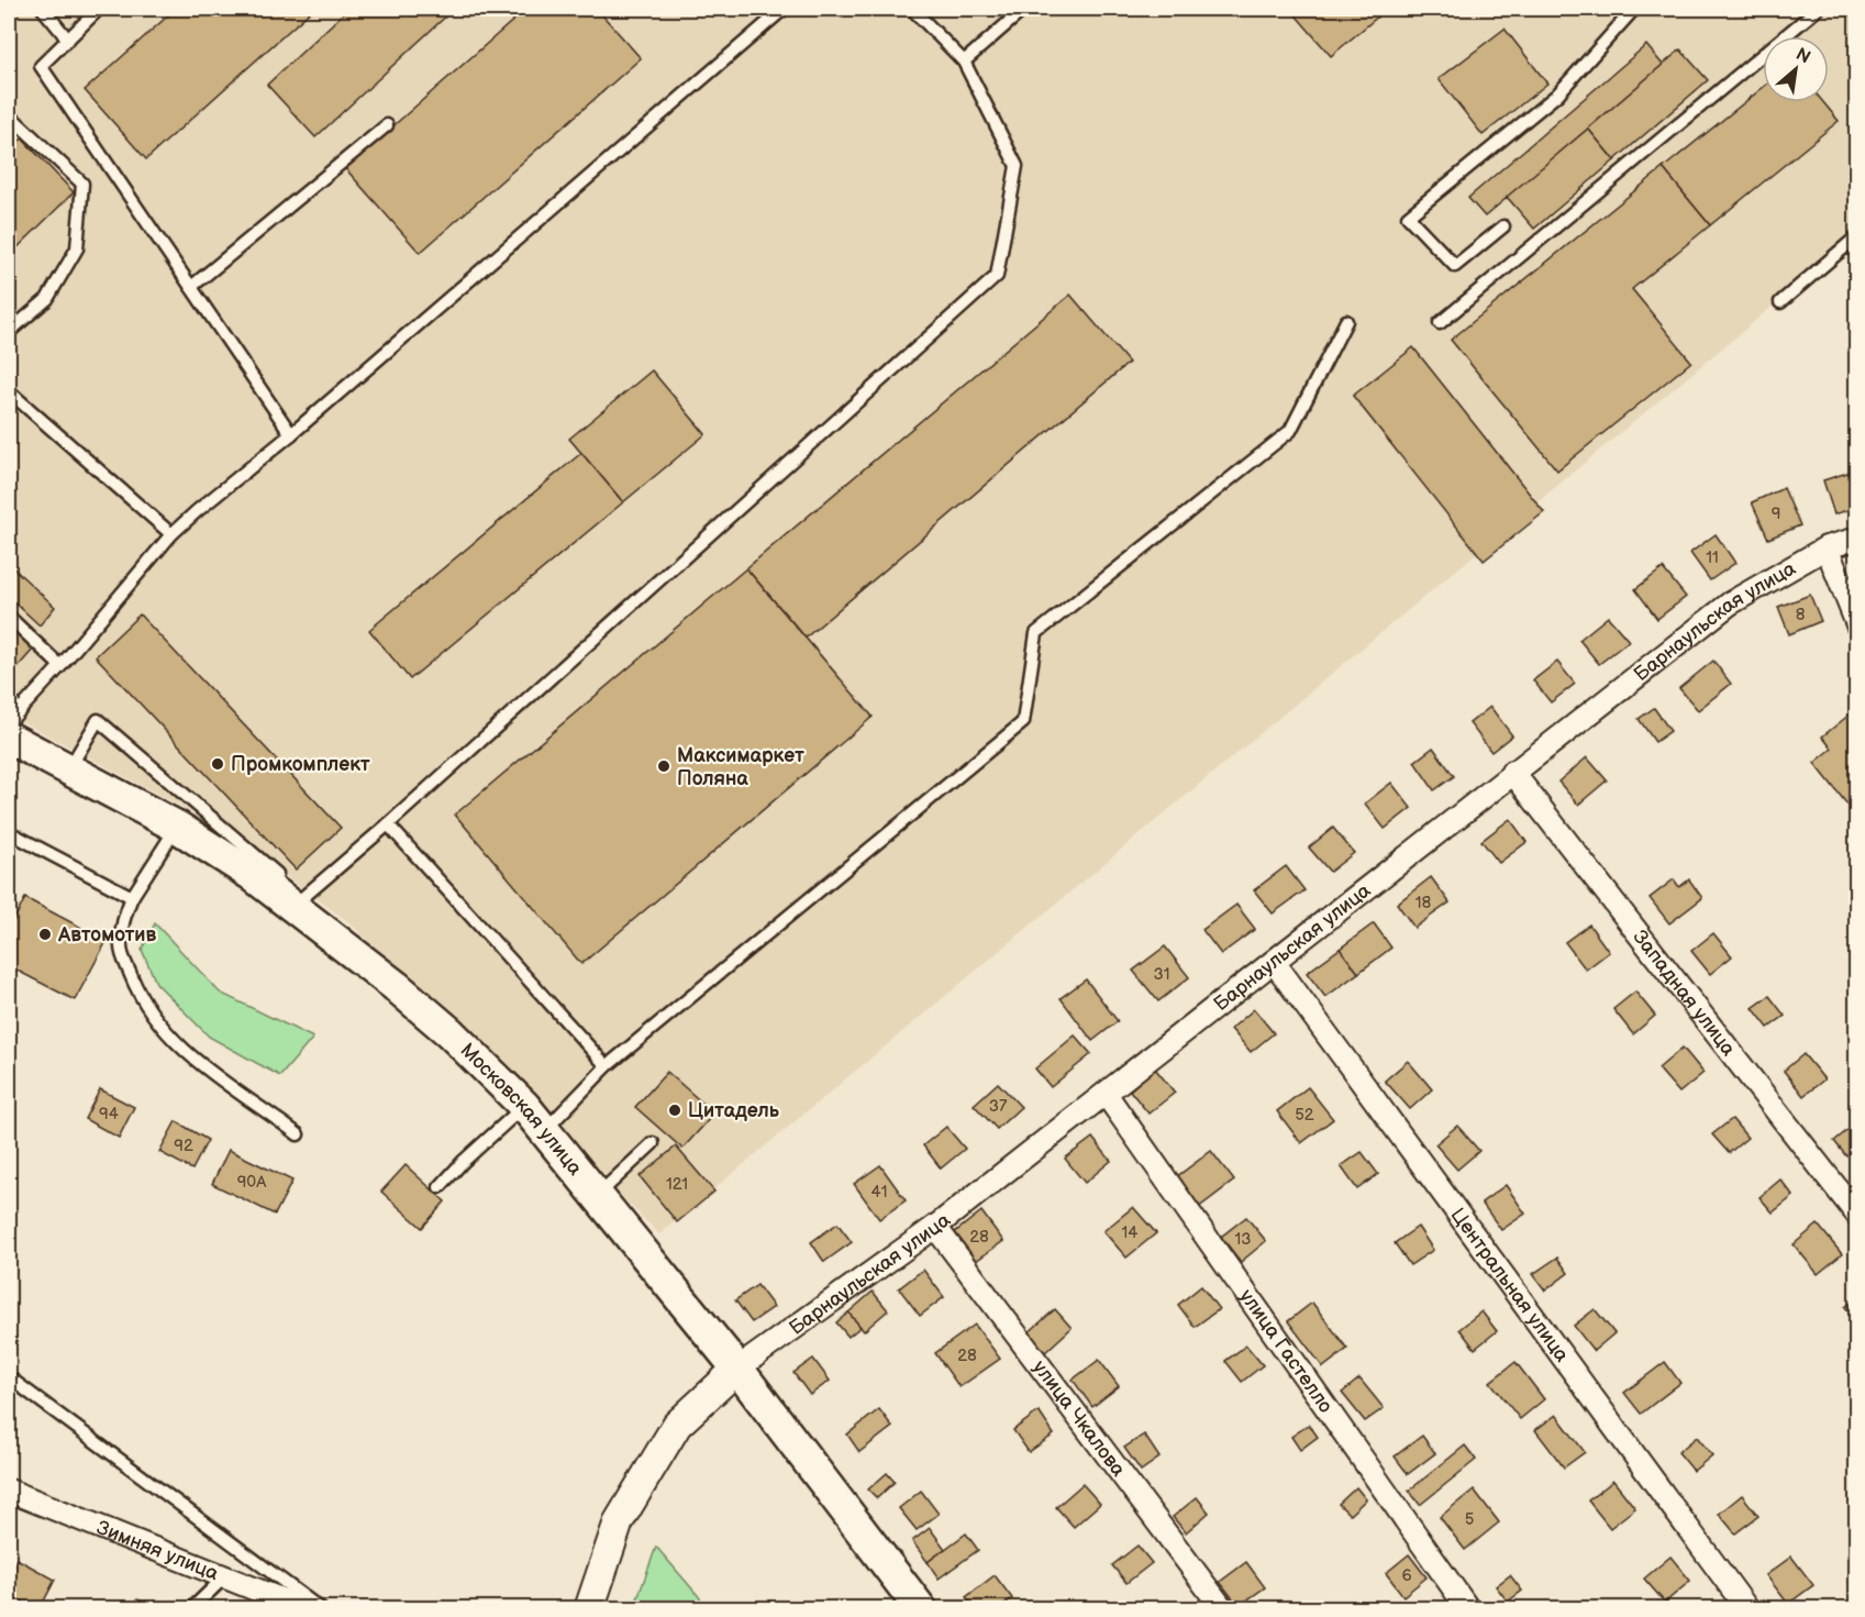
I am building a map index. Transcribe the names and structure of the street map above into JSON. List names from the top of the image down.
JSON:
{
  "streets": {
    "main road": ["Московская улица"],
    "street": [
      "Барнаульская улица",
      "Западная улица",
      "Центральная улица",
      "улица Гастелло",
      "улица Чкалова",
      "Зимняя улица"
    ]
  },
  "crossings": [
    ["Барнаульская улица", "Западная улица"],
    ["Барнаульская улица", "Московская улица"],
    ["Барнаульская улица", "Центральная улица"],
    ["Барнаульская улица", "улица Гастелло"],
    ["Барнаульская улица", "улица Чкалова"]
  ],
  "places": [
    "Промкомплект",
    "Максимаркет Поляна",
    "Автомотив",
    "Цитадель"
  ],
  "house_numbers": [
    "9",
    "11",
    "8",
    "18",
    "31",
    "37",
    "94",
    "52",
    "92",
    "90А",
    "121",
    "41",
    "14",
    "28",
    "13",
    "28",
    "5",
    "6"
  ],
  "north": "top right"
}
